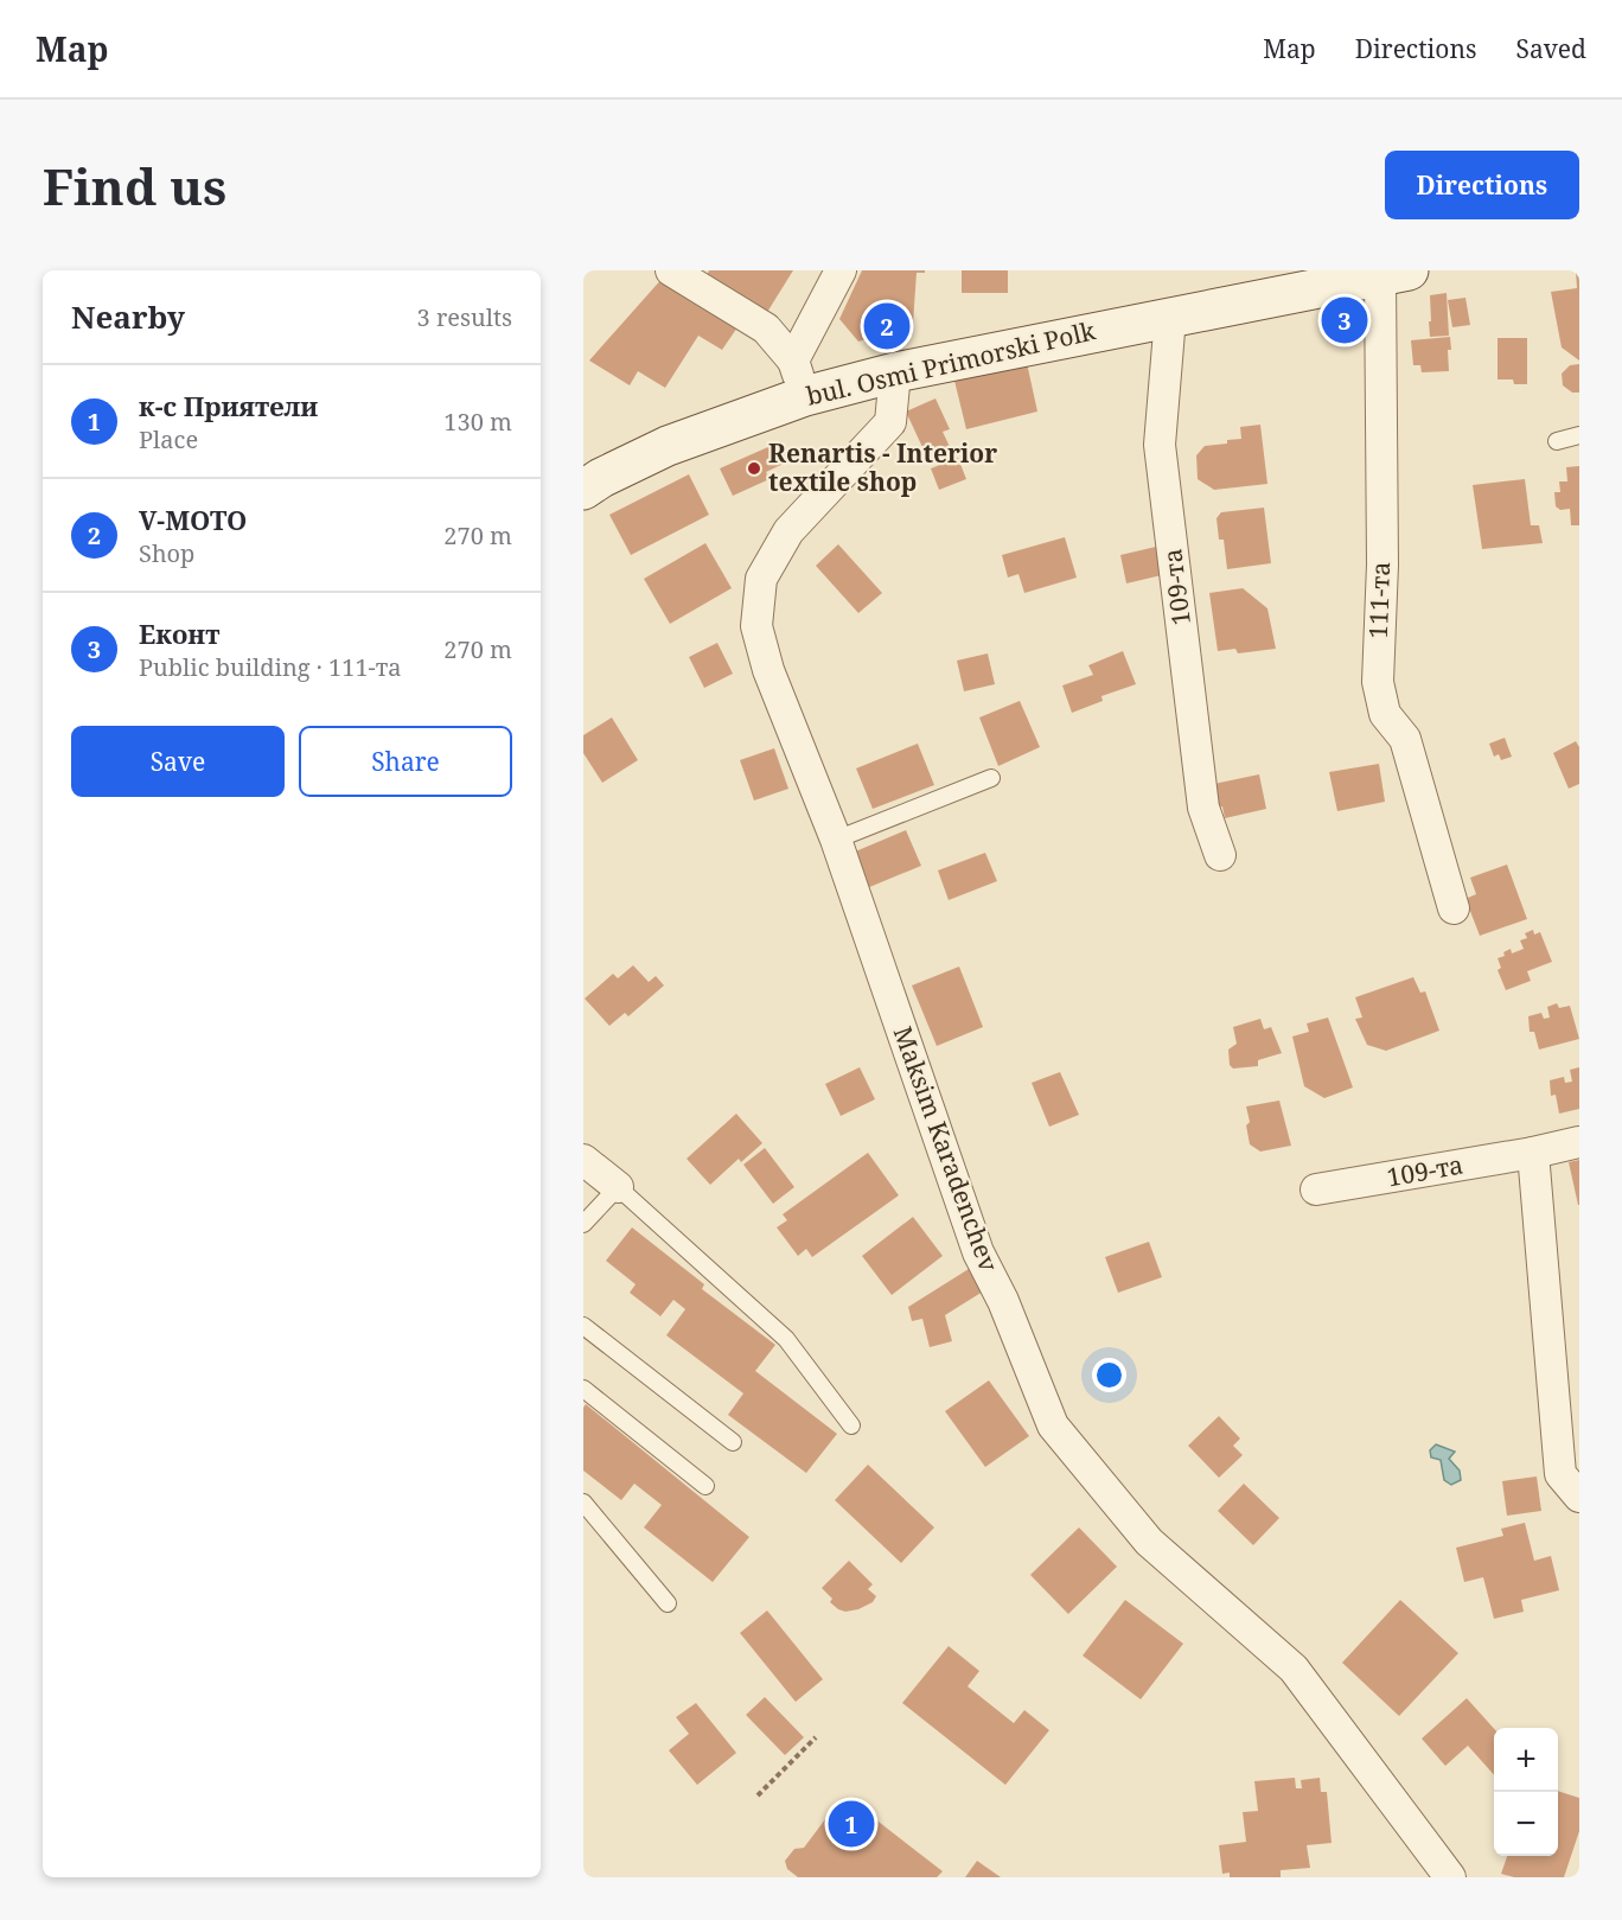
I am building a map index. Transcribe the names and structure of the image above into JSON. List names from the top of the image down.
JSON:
{
  "streets": {
    "main road": ["bul. Osmi Primorski Polk"],
    "street": ["109-та", "111-та", "Maksim Karadenchev"]
  },
  "crossings": [
    ["bul. Osmi Primorski Polk", "109-та"],
    ["bul. Osmi Primorski Polk", "111-та"],
    ["bul. Osmi Primorski Polk", "Maksim Karadenchev"]
  ],
  "places": ["Renartis - Interior textile shop"],
  "page": {
    "header": "Map",
    "nav": ["Map", "Directions", "Saved"],
    "buttons": [
      "Directions",
      ["Save", "Share"]
    ],
    "title": "Find us",
    "heading": ["Nearby", "3 results"],
    "pins": ["3", "2", "1"],
    "list": [
      {
        "mark": "1",
        "name": "к-с Приятели",
        "note": "Place",
        "value": "130 m"
      },
      {
        "mark": "2",
        "name": "V-MOTO",
        "note": "Shop",
        "value": "270 m"
      },
      {
        "mark": "3",
        "name": "Еконт",
        "note": "Public building · 111-та",
        "value": "270 m"
      }
    ],
    "map_buttons": ["+", "−"]
  }
}
